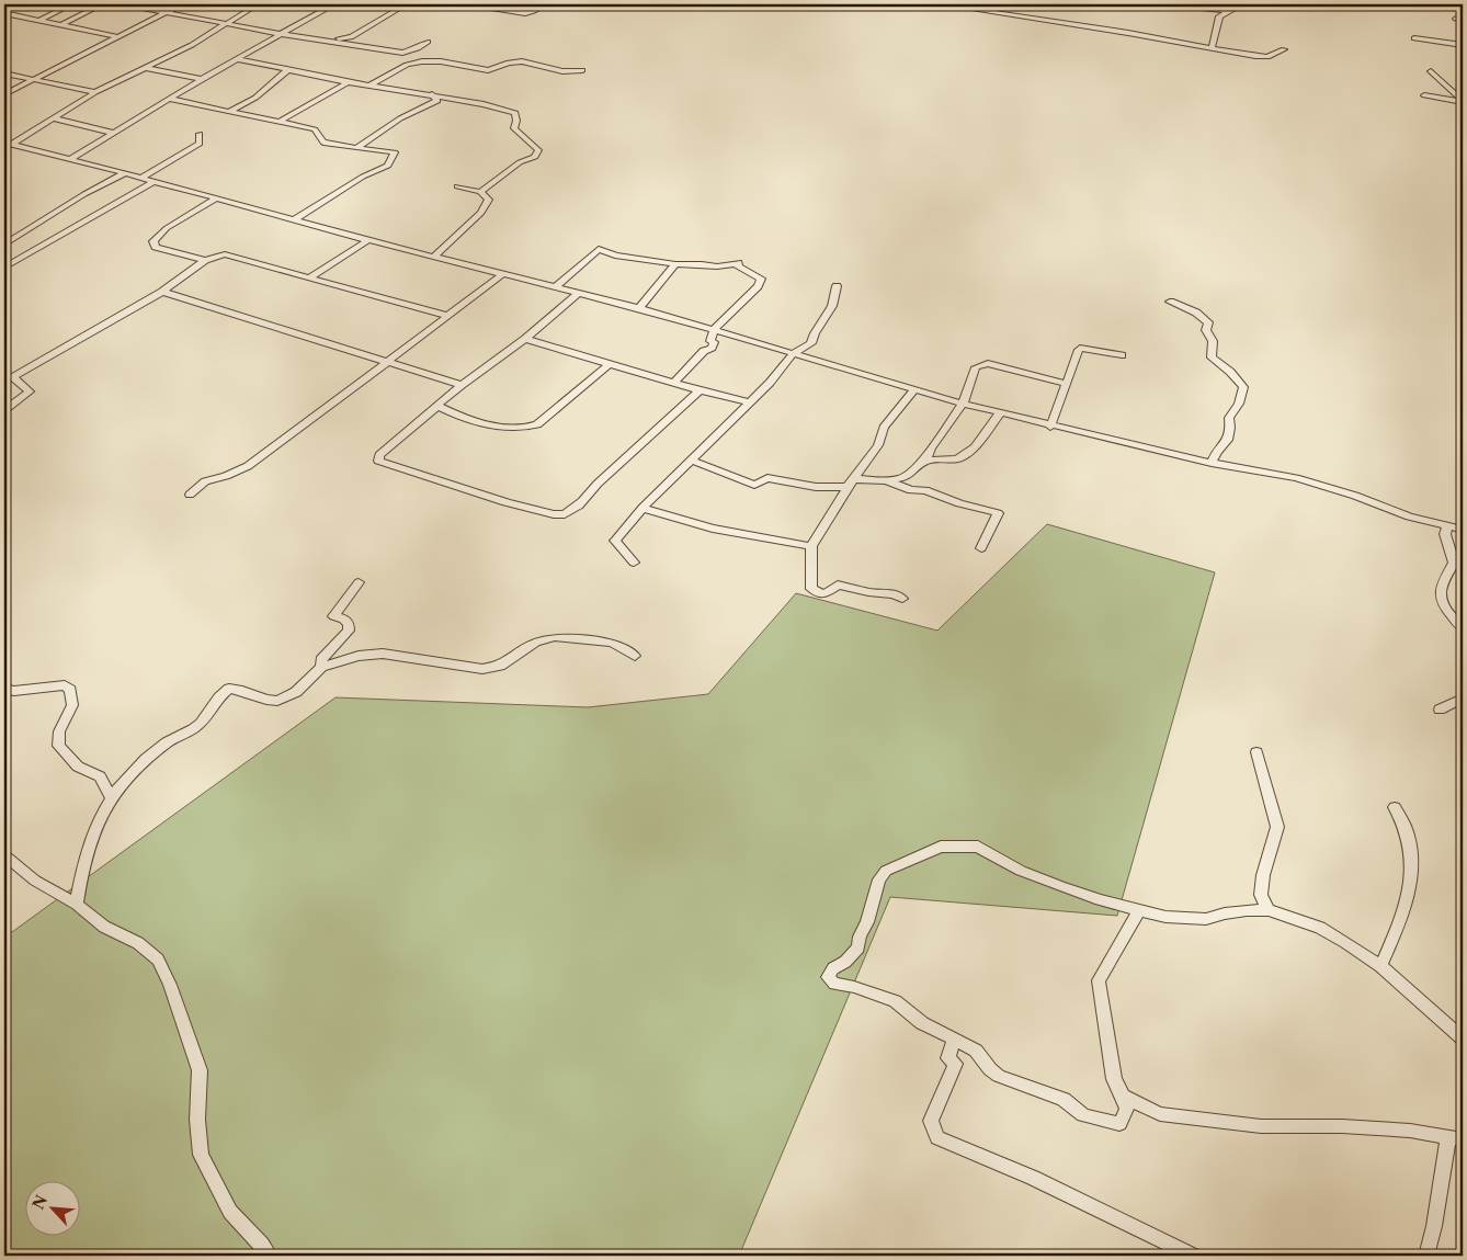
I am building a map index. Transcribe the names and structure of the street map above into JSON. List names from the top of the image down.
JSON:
{
  "north": "top left"
}
